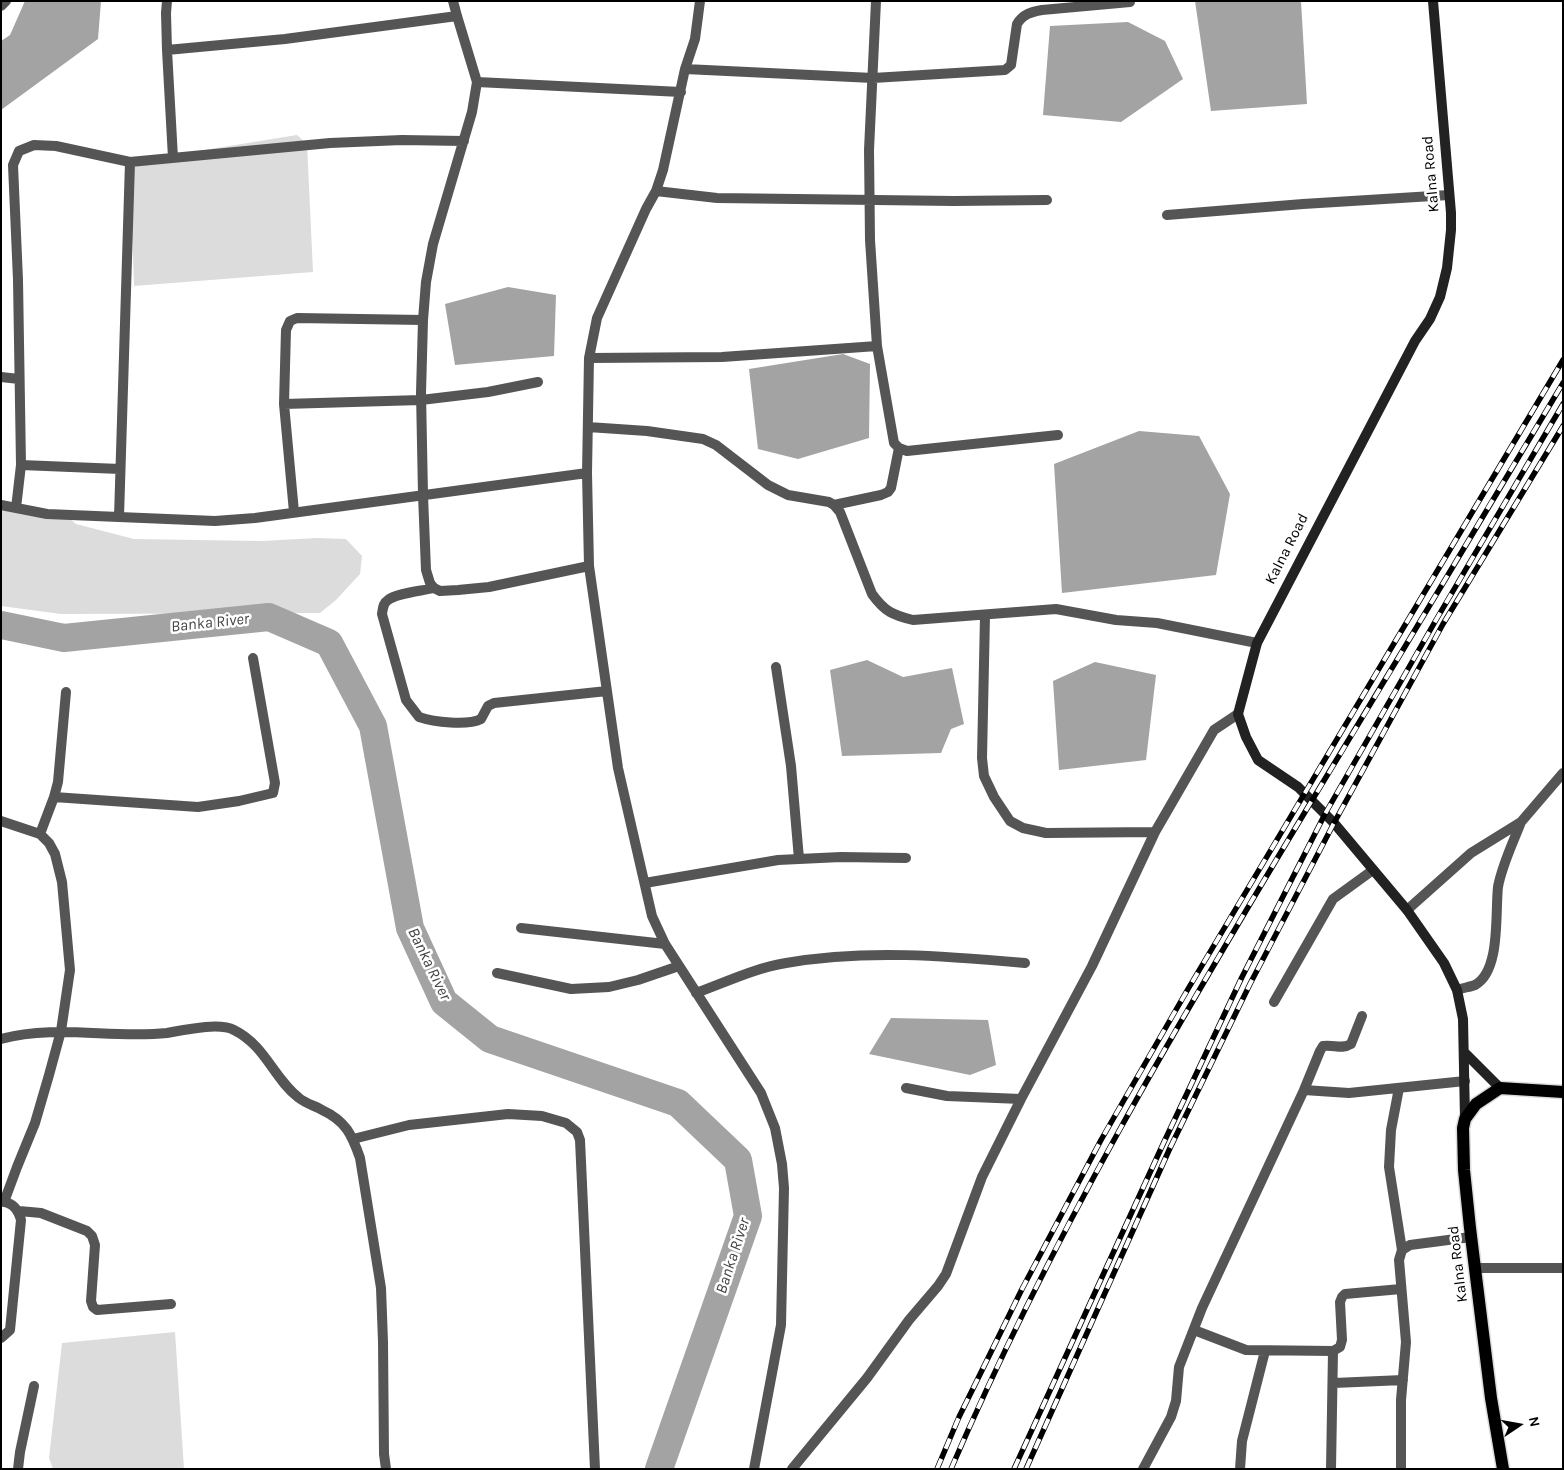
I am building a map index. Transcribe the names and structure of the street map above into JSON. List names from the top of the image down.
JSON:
{
  "streets": {
    "main road": ["Kalna Road"]
  },
  "water": ["Banka River"],
  "north": "right"
}
